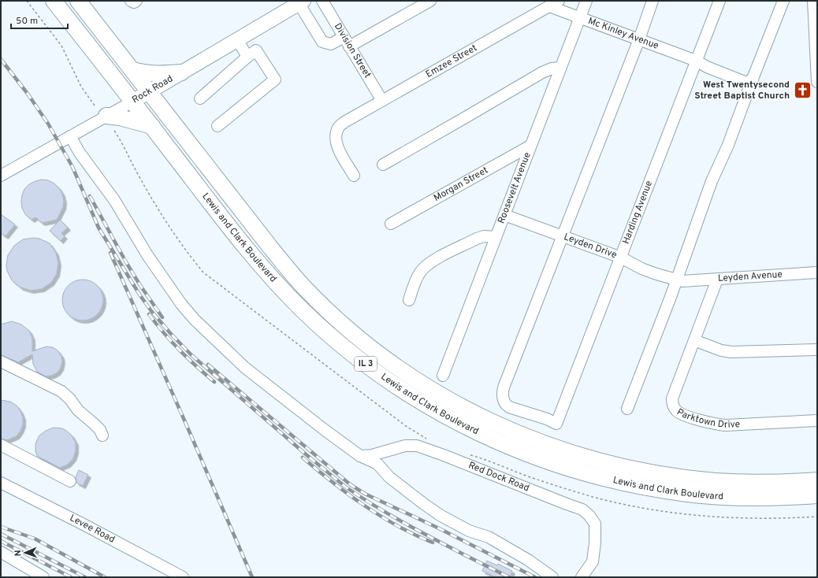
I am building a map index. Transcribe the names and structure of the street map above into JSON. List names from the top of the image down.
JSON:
{
  "streets": {
    "highway": ["Lewis and Clark Boulevard", "IL 3"],
    "main road": ["Rock Road"],
    "street": [
      "Mc Kinley Avenue",
      "Division Street",
      "Emzee Street",
      "Morgan Street",
      "Roosevelt Avenue",
      "Harding Avenue",
      "Leyden Drive",
      "Leyden Avenue",
      "Parktown Drive",
      "Red Dock Road",
      "Levee Road"
    ]
  },
  "crossings": [
    ["Mc Kinley Avenue", "Emzee Street"],
    ["Mc Kinley Avenue", "Roosevelt Avenue"],
    ["Mc Kinley Avenue", "Harding Avenue"],
    ["Division Street", "Emzee Street"],
    ["Rock Road", "Lewis and Clark Boulevard"],
    ["Morgan Street", "Roosevelt Avenue"],
    ["Roosevelt Avenue", "Leyden Drive"],
    ["Harding Avenue", "Leyden Drive"],
    ["Leyden Drive", "Leyden Avenue"],
    ["Leyden Avenue", "Parktown Drive"]
  ],
  "places": {
    "church": ["West Twentysecond Street Baptist Church"]
  },
  "scale_bar": "50 m",
  "north": "left"
}
